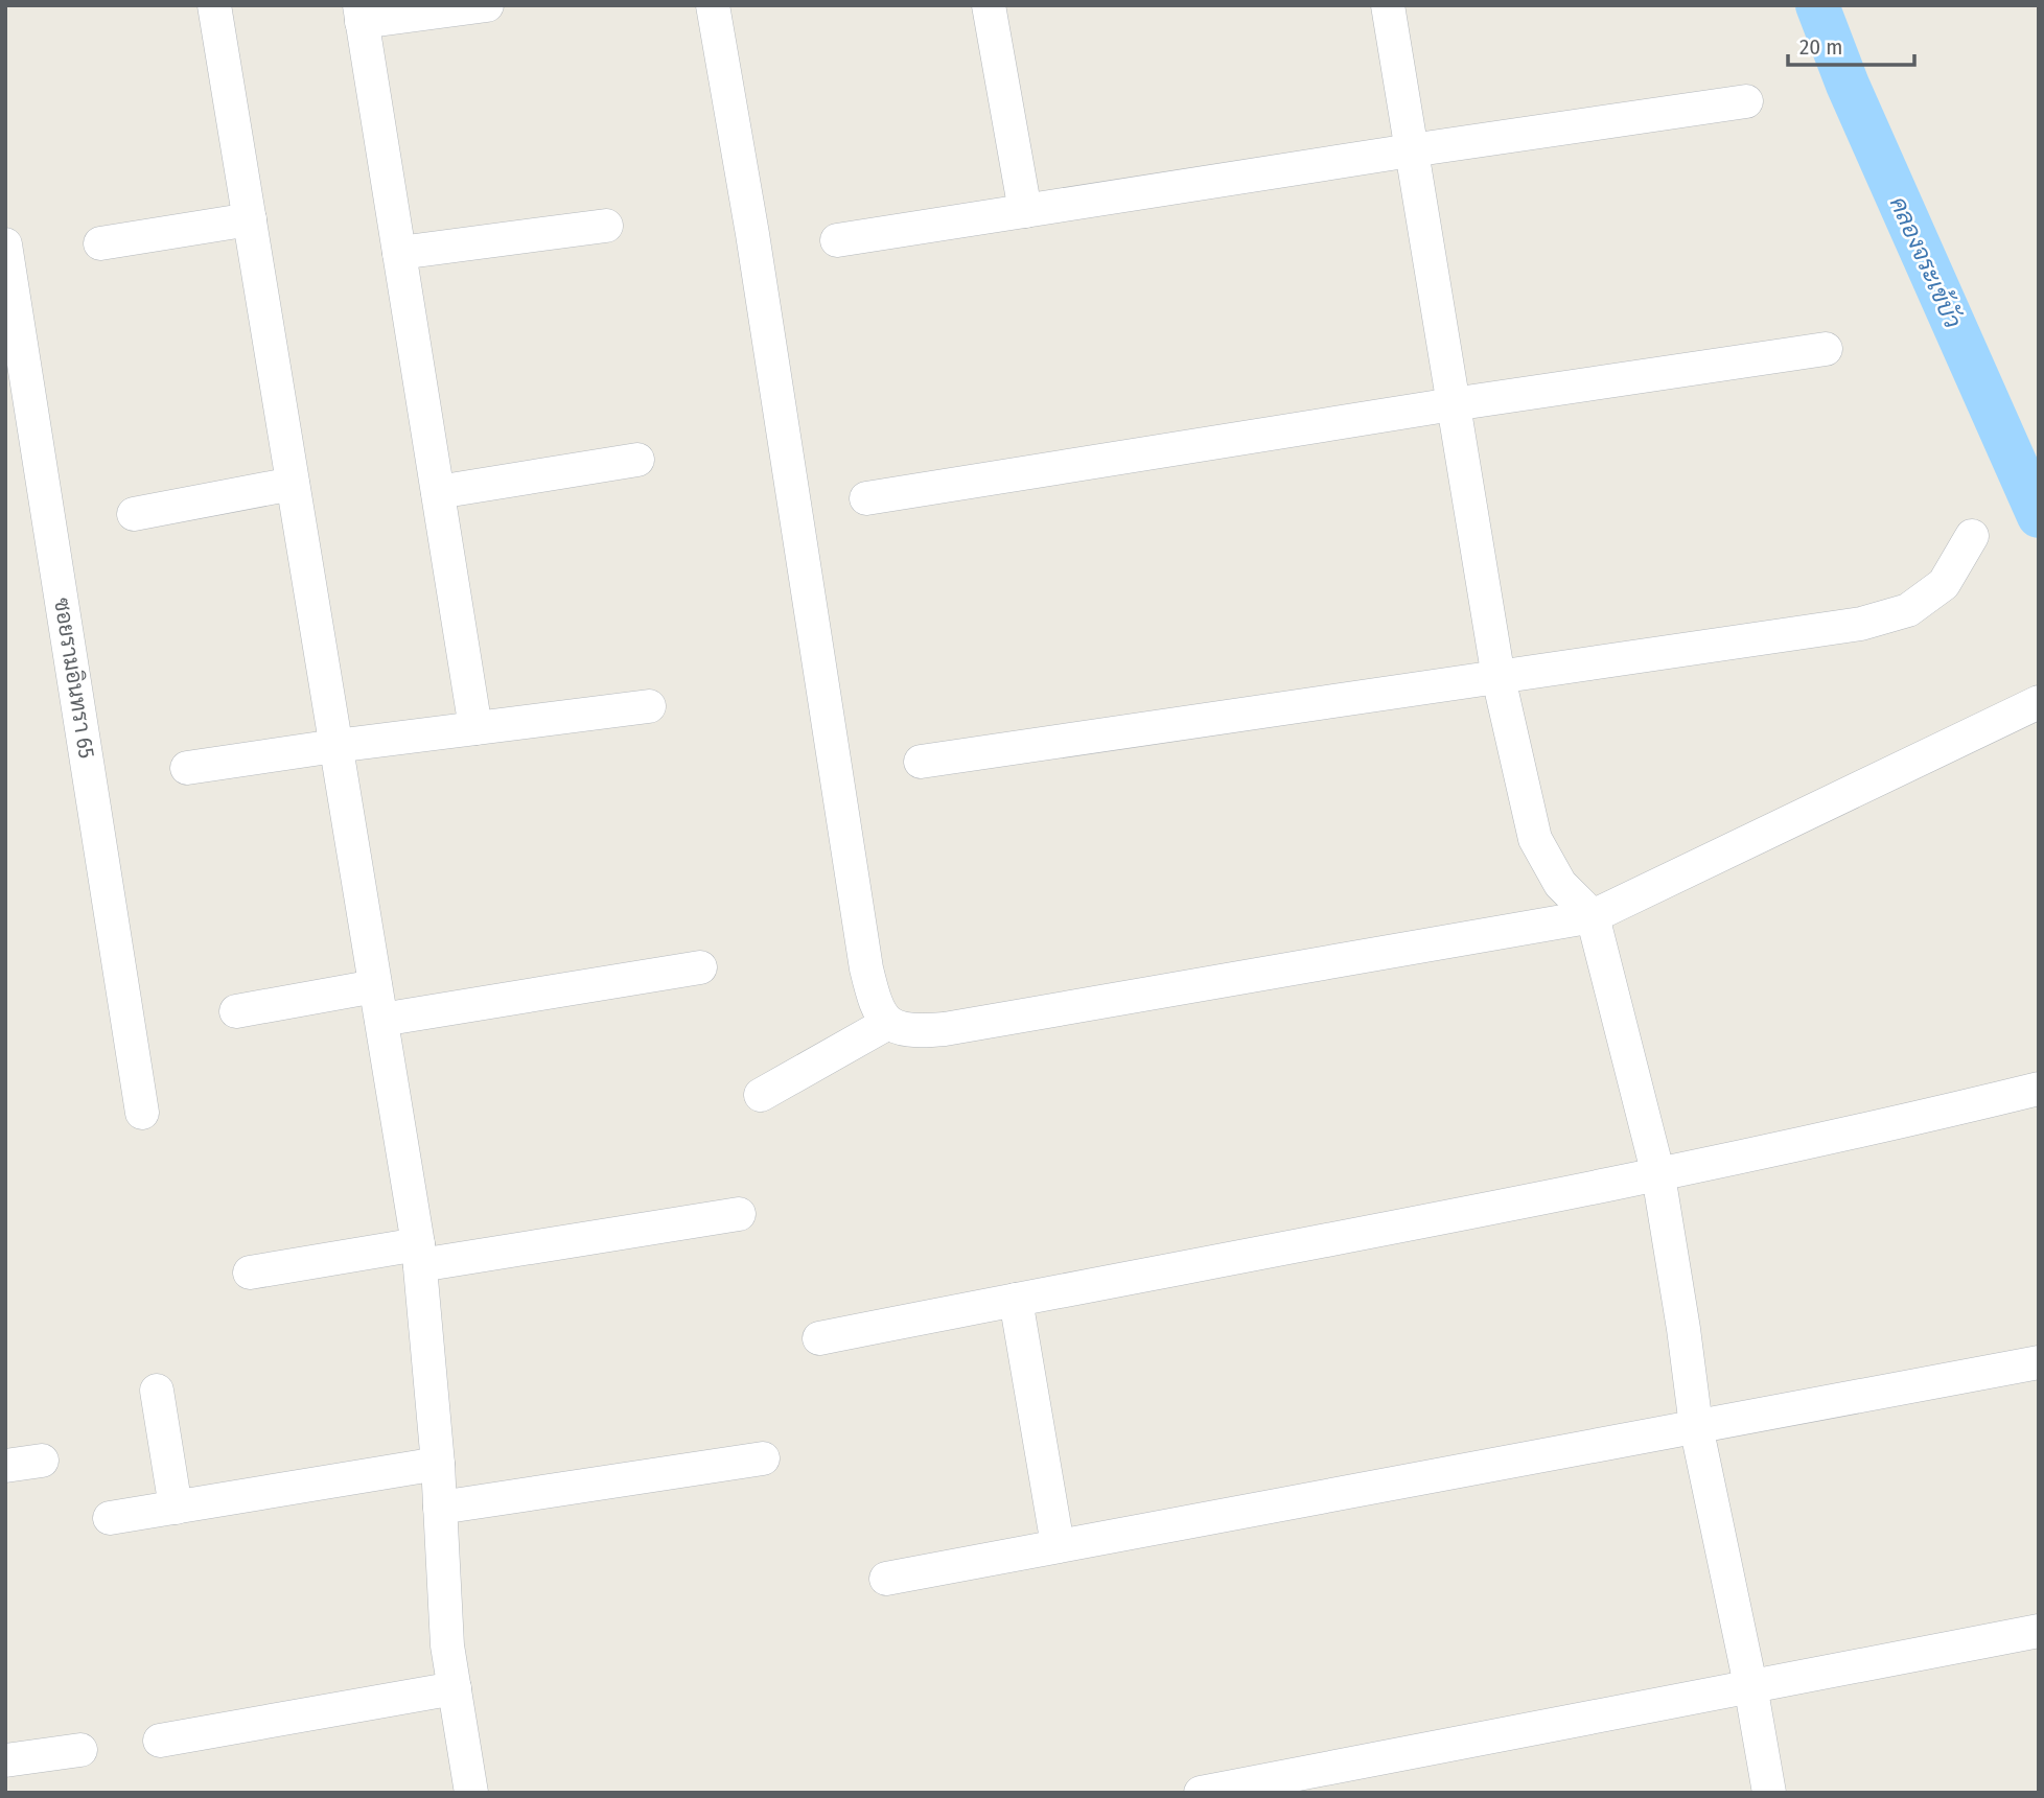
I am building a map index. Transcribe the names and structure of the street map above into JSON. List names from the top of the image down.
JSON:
{
  "streets": {
    "street": ["ซอยรามอินทรา 65"]
  },
  "water": ["คลองจระเข้บัว"],
  "scale_bar": "20 m"
}
